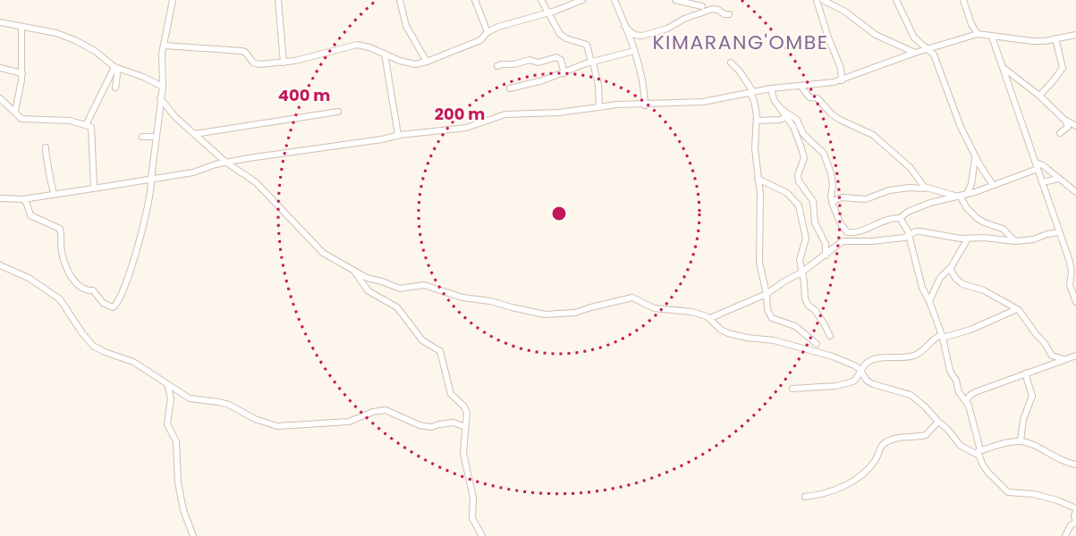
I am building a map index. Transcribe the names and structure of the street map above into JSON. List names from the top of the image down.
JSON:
{
  "districts": ["KIMARANG'OMBE"],
  "rings": ["400 m", "200 m"]
}
